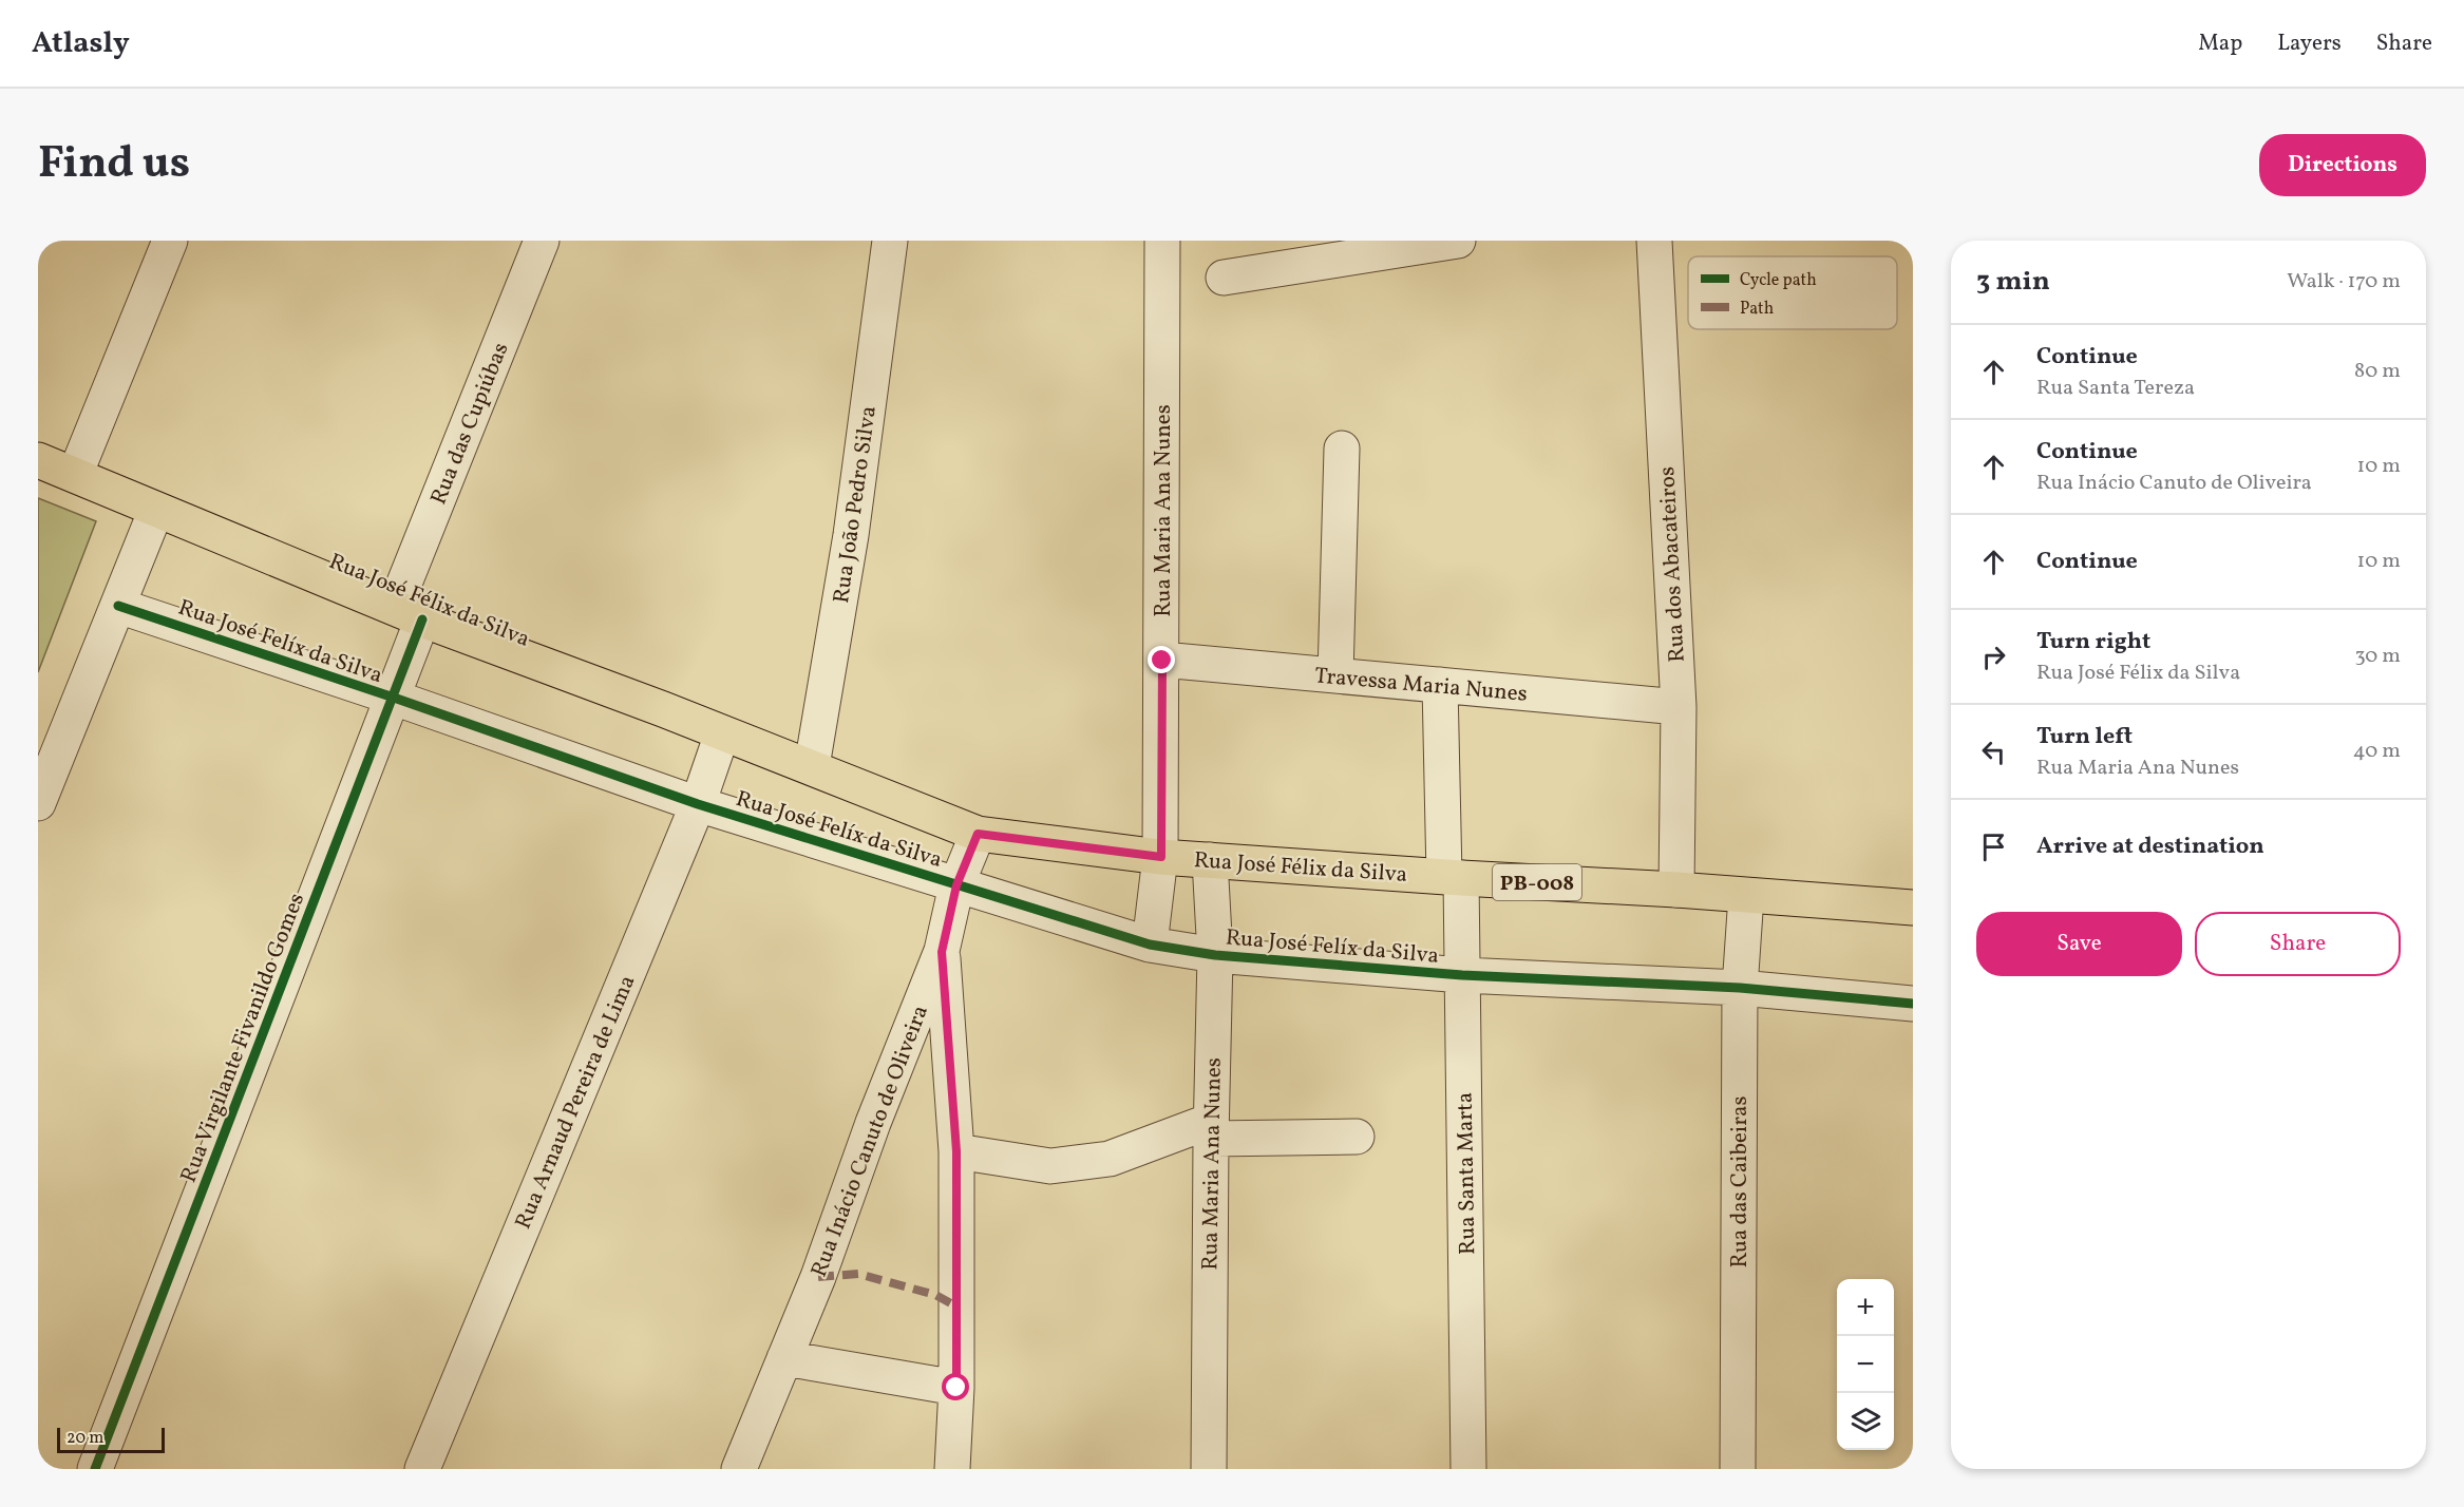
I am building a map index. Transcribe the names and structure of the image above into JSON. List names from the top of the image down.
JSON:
{
  "streets": {
    "main road": ["Rua José Félix da Silva", "PB-008"],
    "street": [
      "Rua das Cupiúbas",
      "Rua João Pedro Silva",
      "Rua Maria Ana Nunes",
      "Rua dos Abacateiros",
      "Rua José Felíx da Silva",
      "Travessa Maria Nunes",
      "Rua Virgilante Fivanildo Gomes",
      "Rua Arnaud Pereira de Lima",
      "Rua Inácio Canuto de Oliveira",
      "Rua Santa Marta",
      "Rua das Caibeiras"
    ]
  },
  "crossings": [
    ["Rua das Cupiúbas", "Rua José Félix da Silva"],
    ["Rua das Cupiúbas", "Rua Virgilante Fivanildo Gomes"],
    ["Rua João Pedro Silva", "Rua José Félix da Silva"],
    ["Rua Maria Ana Nunes", "Rua José Félix da Silva"],
    ["Rua Maria Ana Nunes", "Rua José Felíx da Silva"],
    ["Rua Maria Ana Nunes", "Travessa Maria Nunes"],
    ["Rua dos Abacateiros", "Rua José Félix da Silva"],
    ["Rua dos Abacateiros", "Travessa Maria Nunes"],
    ["Rua José Félix da Silva", "Rua Virgilante Fivanildo Gomes"],
    ["Rua José Félix da Silva", "Rua Arnaud Pereira de Lima"],
    ["Rua José Félix da Silva", "Rua Inácio Canuto de Oliveira"],
    ["Rua José Félix da Silva", "Rua Santa Marta"],
    ["Rua José Félix da Silva", "Rua das Caibeiras"],
    ["Rua José Felíx da Silva", "Rua Virgilante Fivanildo Gomes"],
    ["Rua José Felíx da Silva", "Rua Arnaud Pereira de Lima"],
    ["Rua José Felíx da Silva", "Rua Inácio Canuto de Oliveira"],
    ["Rua José Felíx da Silva", "Rua Santa Marta"],
    ["Rua José Felíx da Silva", "Rua das Caibeiras"],
    ["Travessa Maria Nunes", "Rua Santa Marta"]
  ],
  "legend": ["Cycle path", "Path"],
  "scale_bar": "20 m",
  "page": {
    "header": "Atlasly",
    "nav": ["Map", "Layers", "Share"],
    "title": "Find us",
    "buttons": [
      "Directions",
      ["Save", "Share"]
    ],
    "heading": ["3 min", "Walk · 170 m"],
    "list": [
      ["Continue", "Rua Santa Tereza", "80 m"],
      ["Continue", "Rua Inácio Canuto de Oliveira", "10 m"],
      ["Continue", "10 m"],
      ["Turn right", "Rua José Félix da Silva", "30 m"],
      ["Turn left", "Rua Maria Ana Nunes", "40 m"],
      "Arrive at destination"
    ],
    "map_buttons": ["+", "−"],
    "scale": "20 m"
  }
}
